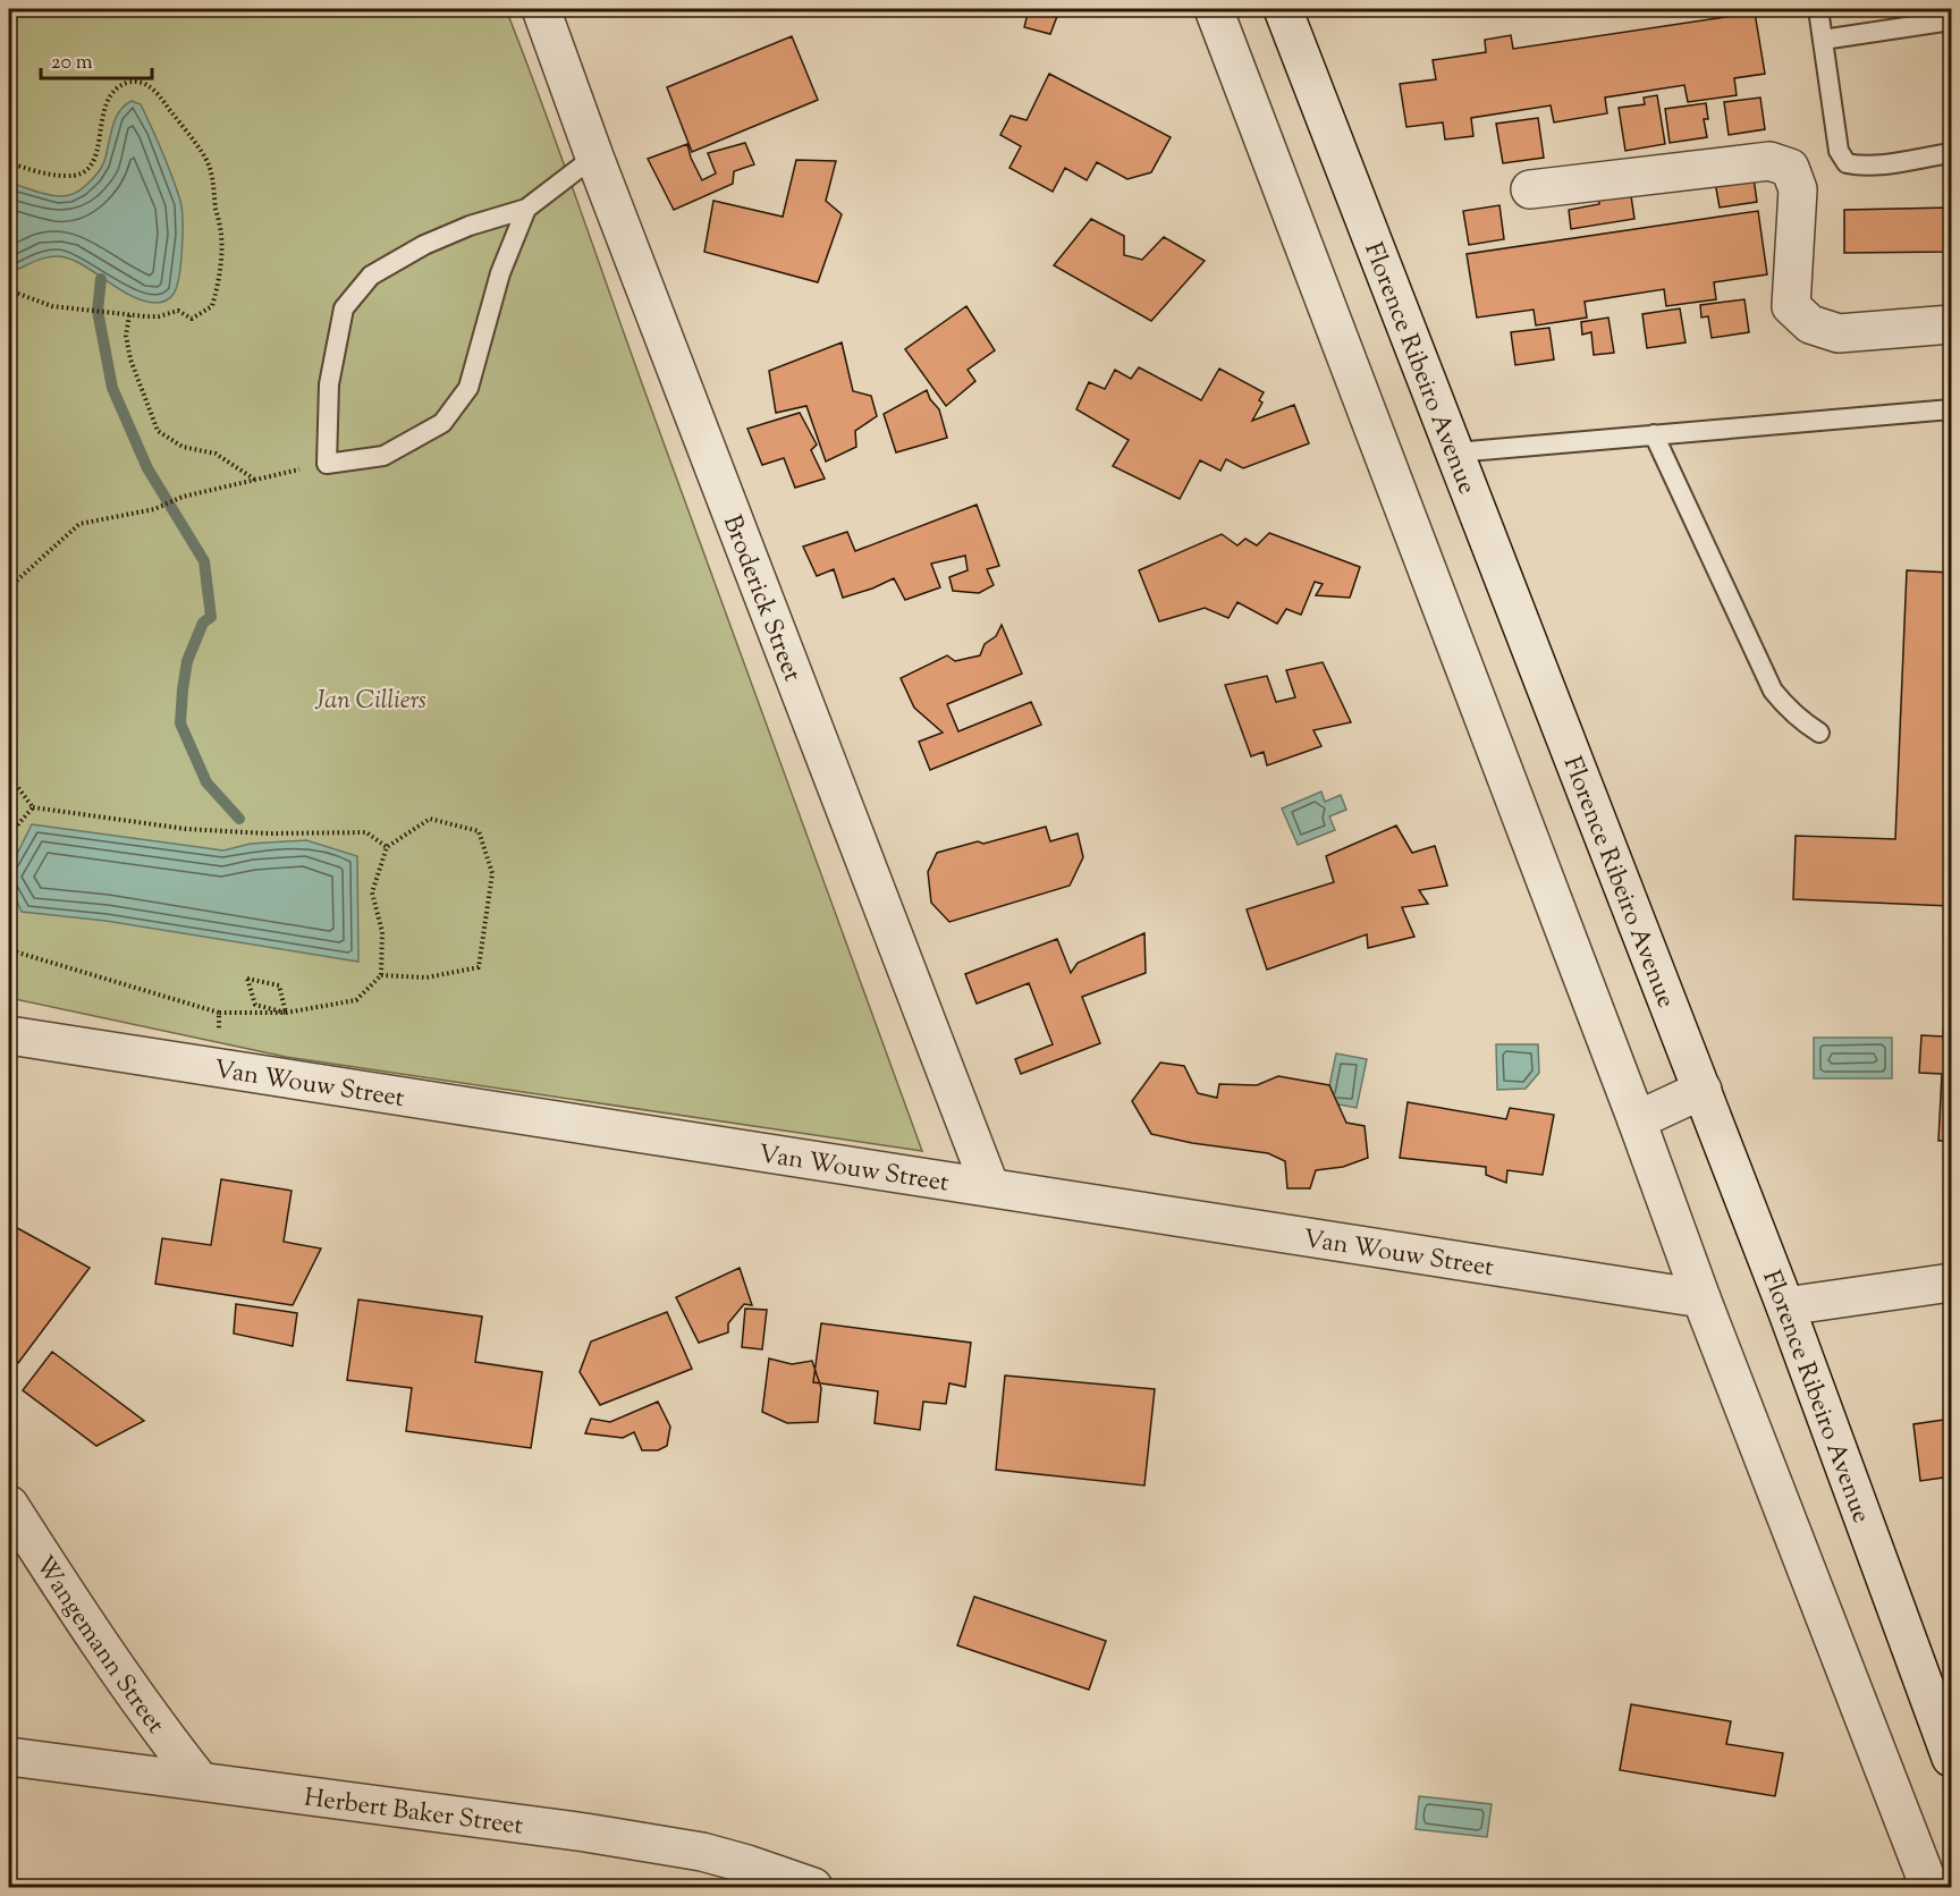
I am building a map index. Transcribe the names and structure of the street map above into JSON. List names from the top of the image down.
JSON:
{
  "streets": {
    "street": [
      "Florence Ribeiro Avenue",
      "Broderick Street",
      "Van Wouw Street",
      "Wangemann Street",
      "Herbert Baker Street"
    ]
  },
  "crossings": [
    ["Broderick Street", "Van Wouw Street"],
    ["Wangemann Street", "Herbert Baker Street"]
  ],
  "parks": ["Jan Cilliers"],
  "scale_bar": "20 m"
}
